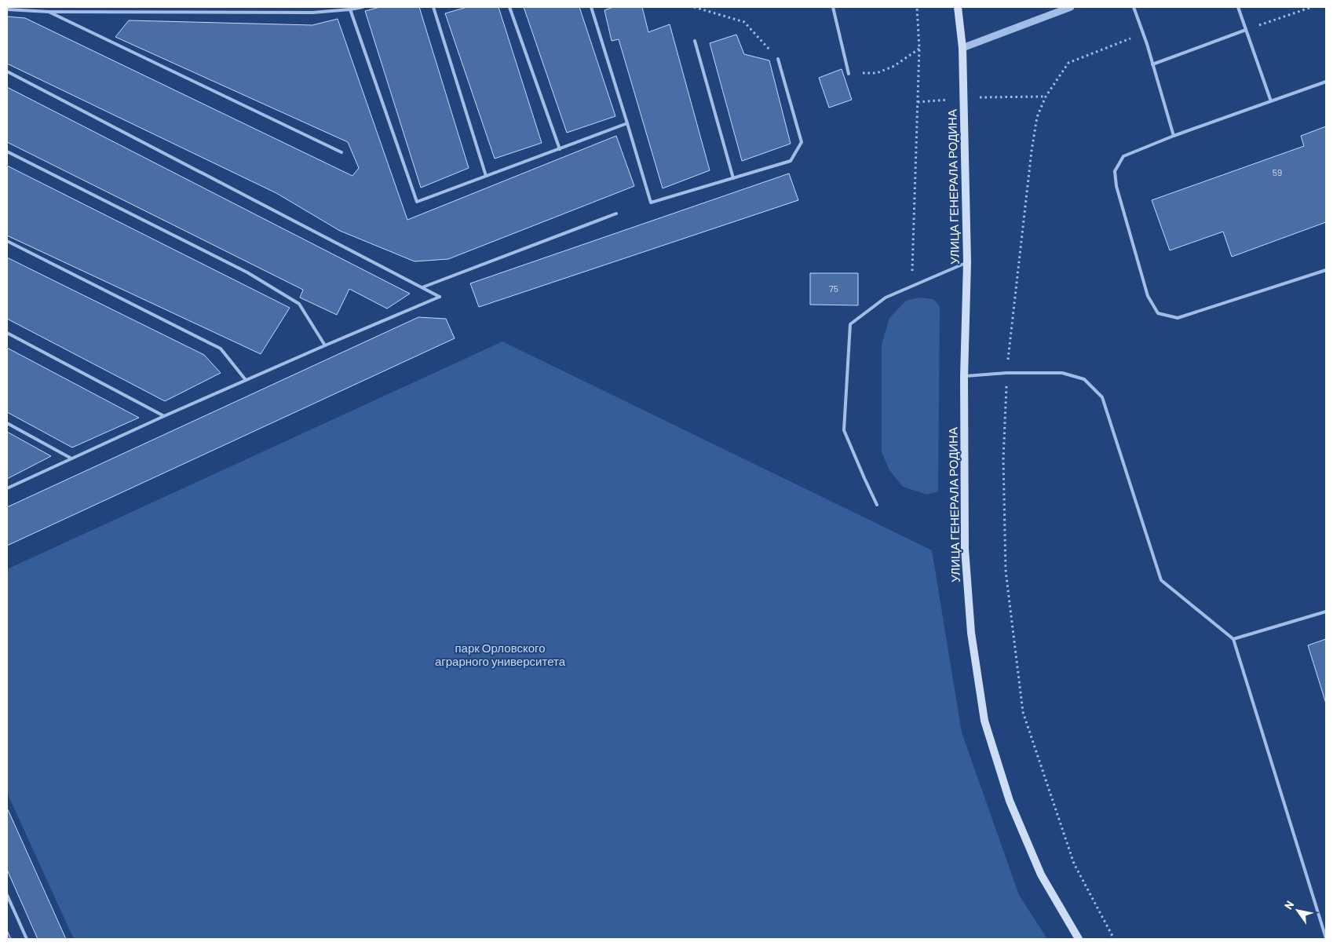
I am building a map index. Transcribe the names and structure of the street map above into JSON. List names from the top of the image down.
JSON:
{
  "streets": {
    "main road": ["УЛИЦА ГЕНЕРАЛА РОДИНА"]
  },
  "parks": ["парк Орловского аграрного университета"],
  "house_numbers": ["59", "75"],
  "north": "top left"
}
